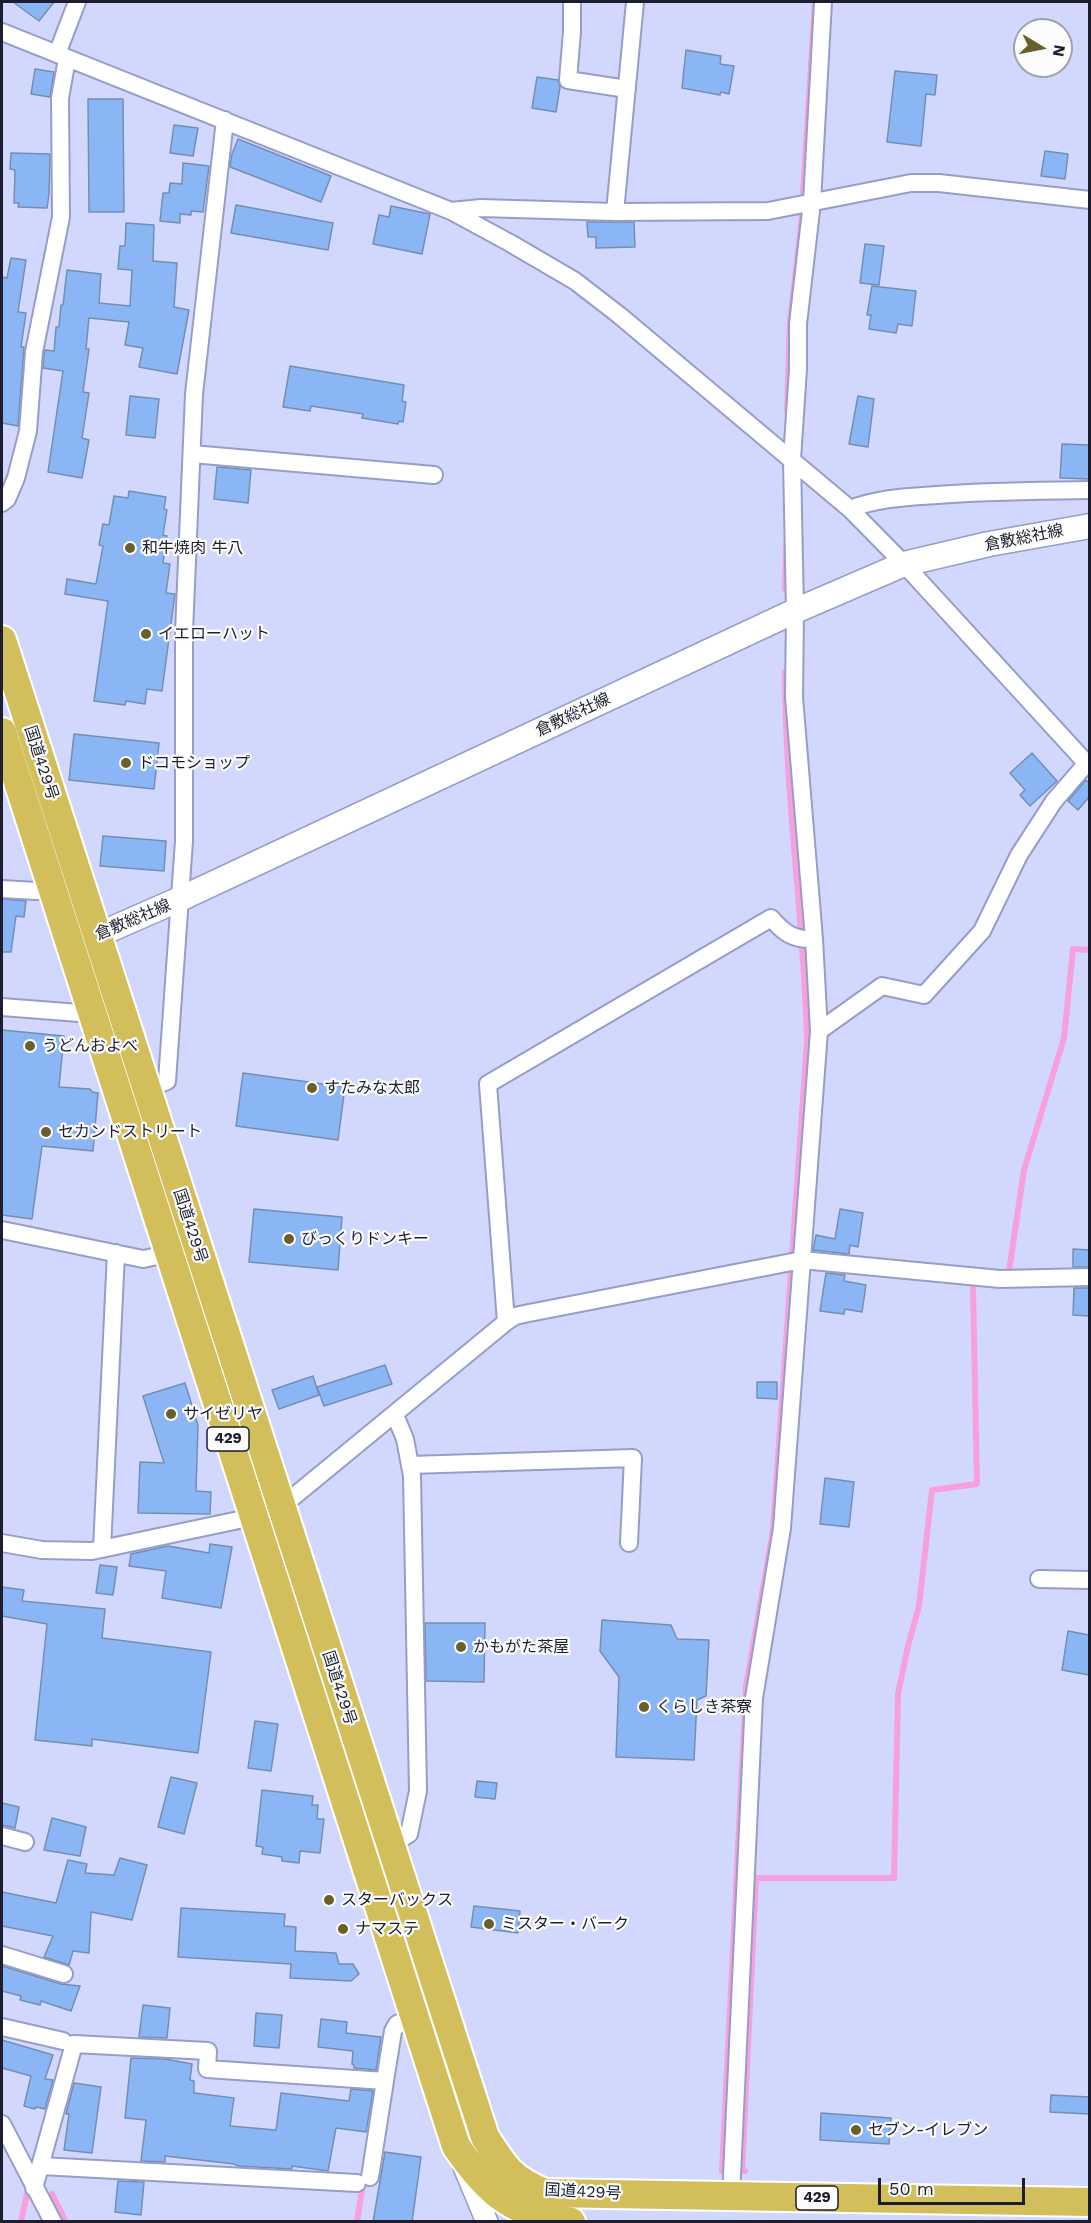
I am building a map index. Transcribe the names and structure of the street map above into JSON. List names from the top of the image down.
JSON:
{
  "streets": {
    "highway": ["国道429号", "429"],
    "main road": ["倉敷総社線"]
  },
  "crossings": [
    ["倉敷総社線", "国道429号"]
  ],
  "places": [
    "和牛焼肉 牛八",
    "イエローハット",
    "ドコモショップ",
    "うどんおよべ",
    "すたみな太郎",
    "セカンドストリート",
    "びっくりドンキー",
    "サイゼリヤ",
    "かもがた茶屋",
    "くらしき茶寮",
    "スターバックス",
    "ミスター・バーク",
    "ナマステ",
    "セブン-イレブン"
  ],
  "scale_bar": "50 m",
  "north": "right"
}
